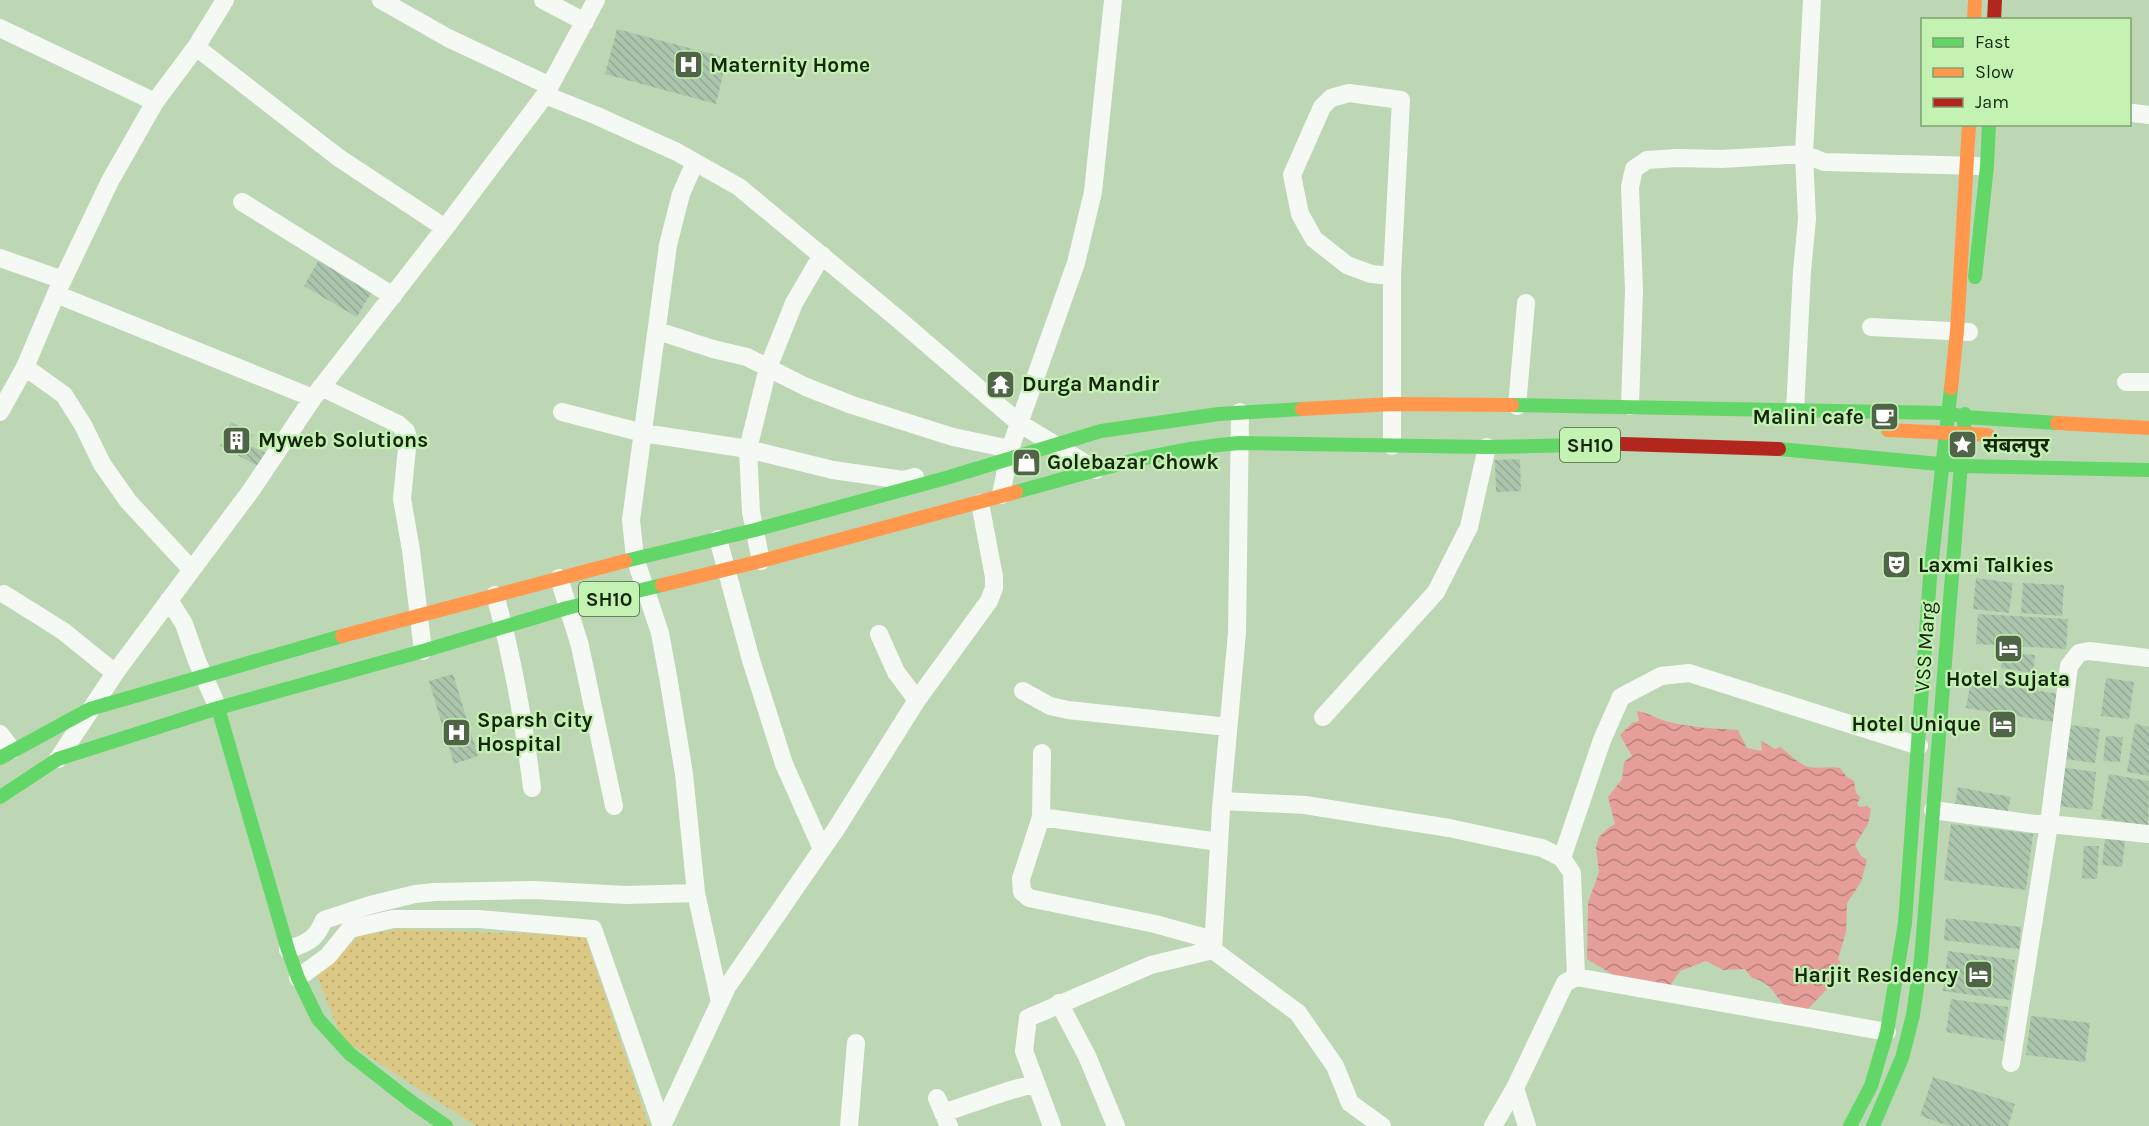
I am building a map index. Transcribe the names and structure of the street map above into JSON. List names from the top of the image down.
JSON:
{
  "streets": {
    "main road": ["SH10", "VSS Marg"]
  },
  "crossings": [
    ["SH10", "VSS Marg"]
  ],
  "places": {
    "hospital": ["Maternity Home", "Sparsh City Hospital"],
    "temple": ["Durga Mandir"],
    "cafe": ["Malini cafe"],
    "building": ["Myweb Solutions"],
    "place": ["संबलपुर"],
    "shop": ["Golebazar Chowk"],
    "theatre": ["Laxmi Talkies"],
    "hotel": ["Hotel Sujata", "Hotel Unique", "Harjit Residency"]
  },
  "legend": ["Fast", "Slow", "Jam"]
}
